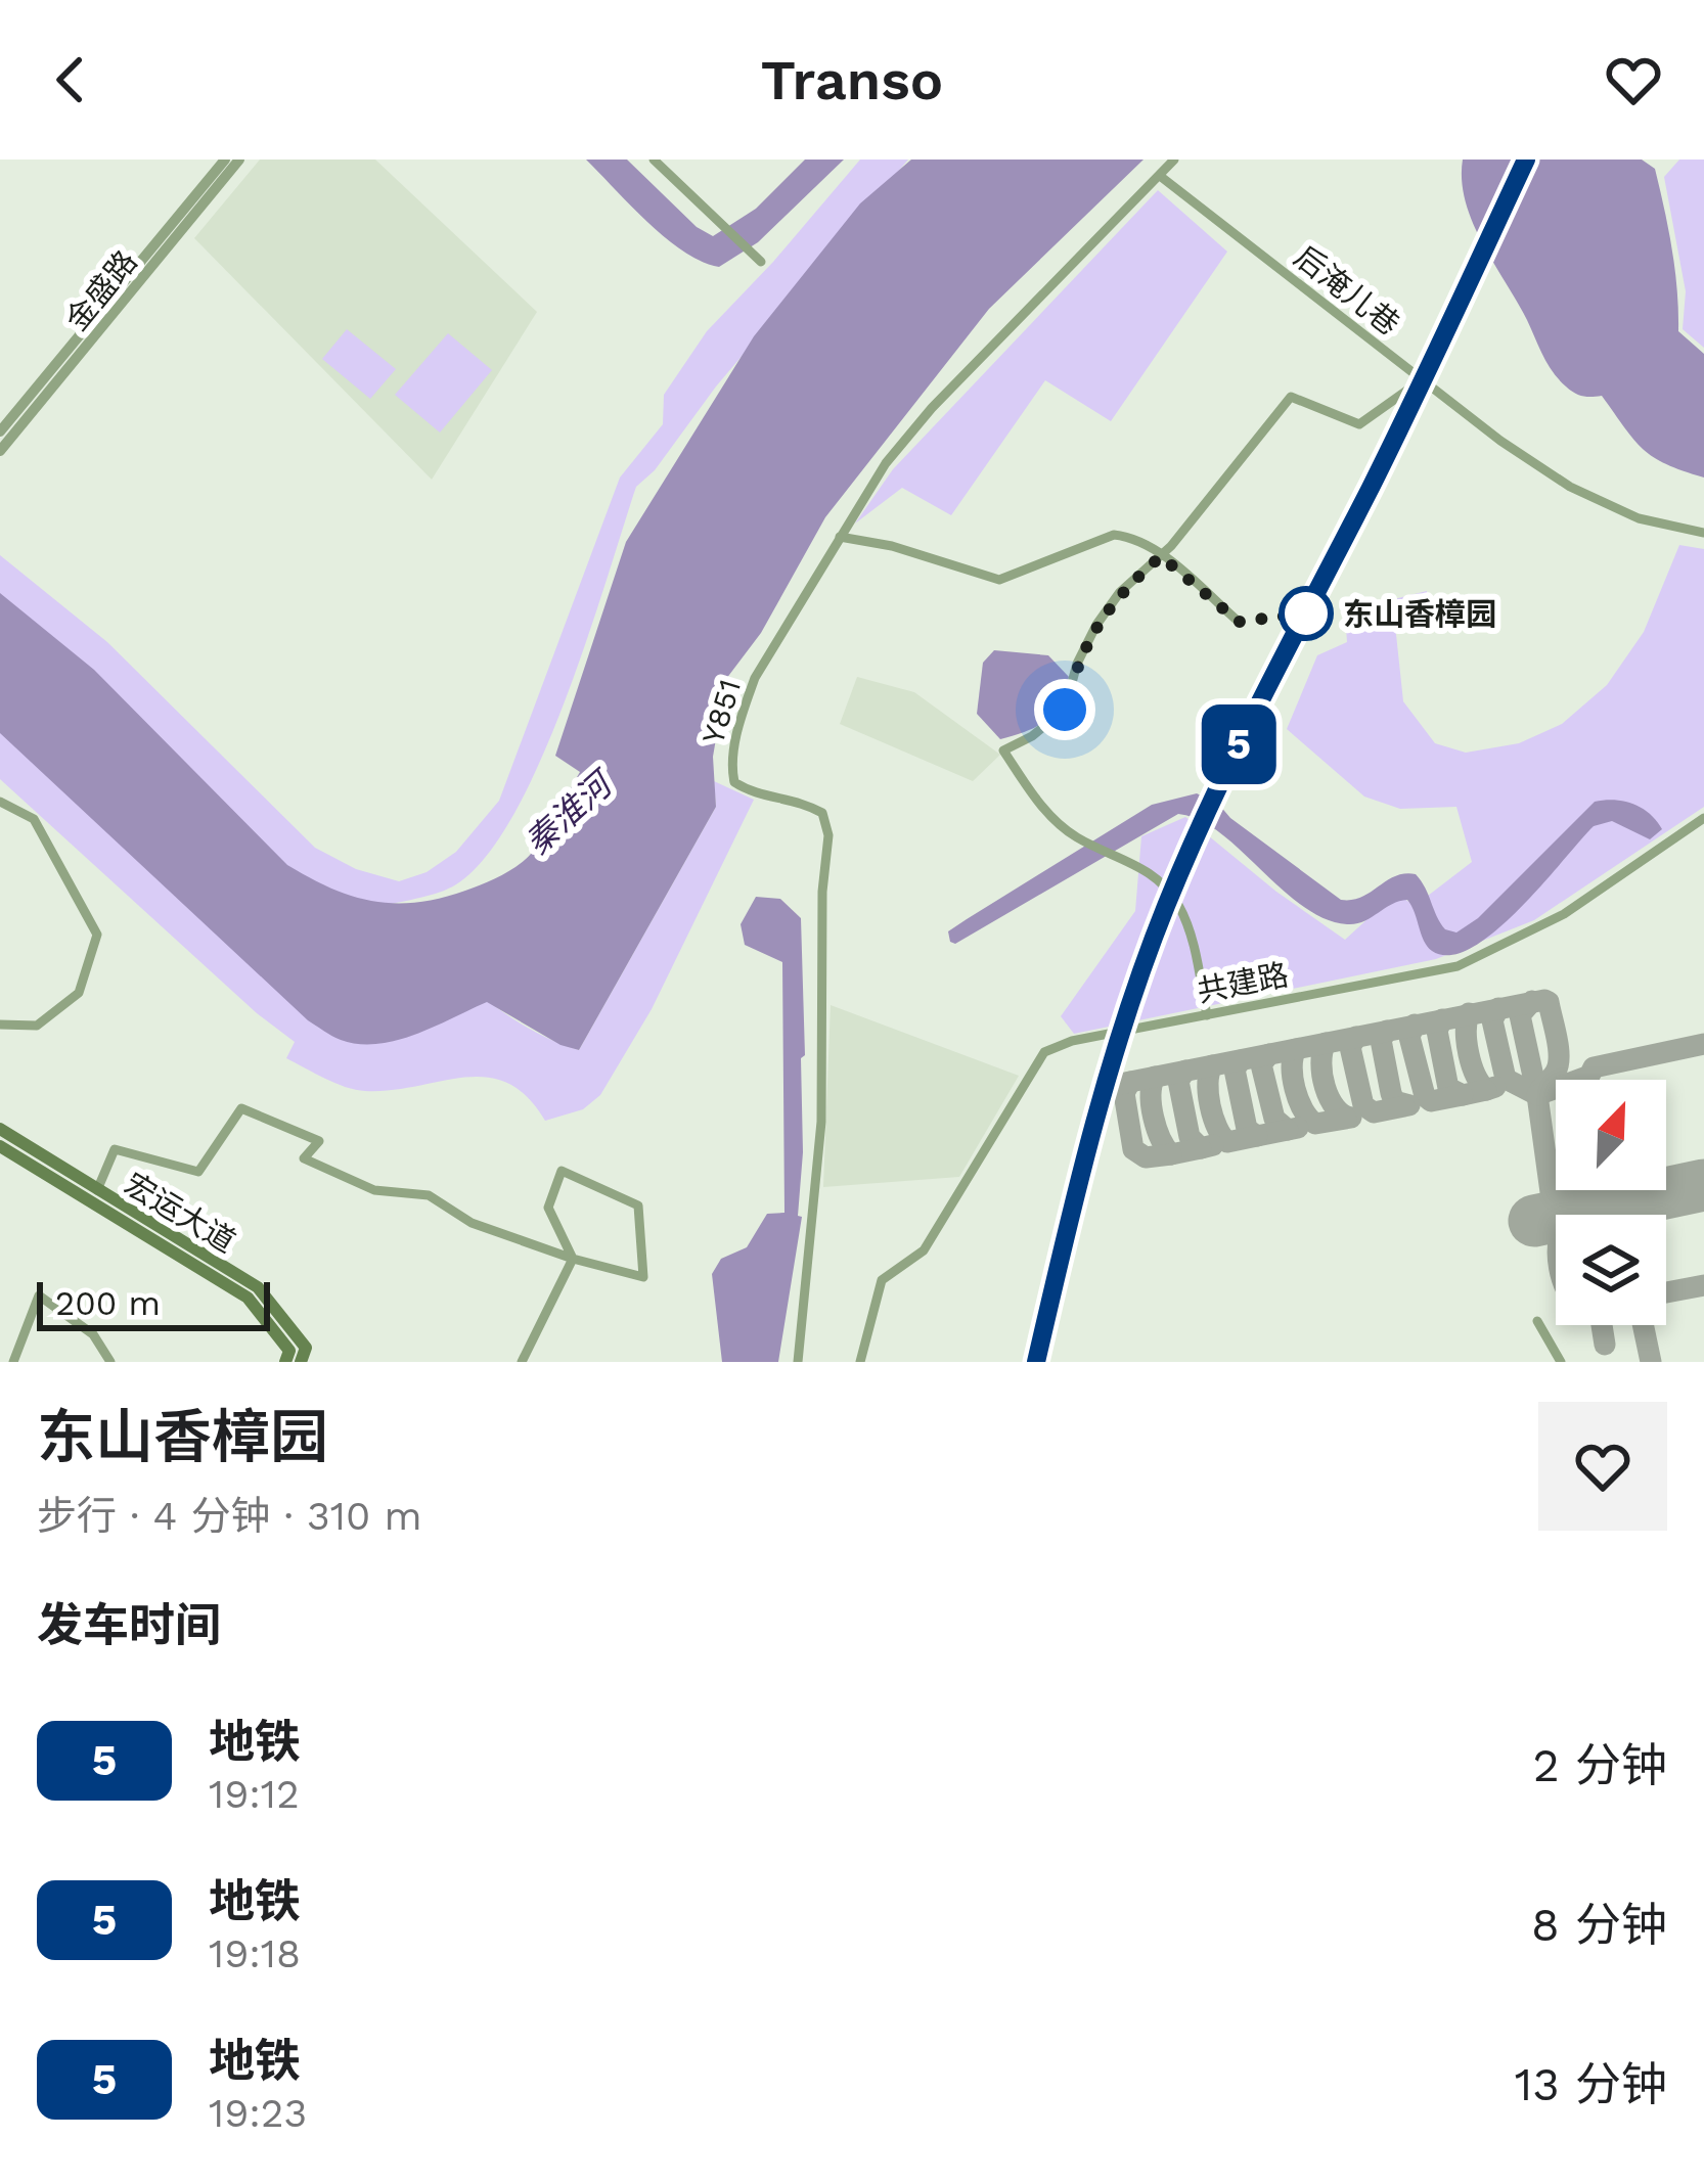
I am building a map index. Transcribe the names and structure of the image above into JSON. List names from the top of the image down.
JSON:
{
  "streets": {
    "main road": ["宏运大道"],
    "street": [
      "金盛路",
      "后淹儿巷",
      "Y851",
      "共建路"
    ]
  },
  "crossings": [
    ["后淹儿巷", "Y851"]
  ],
  "water": ["秦淮河"],
  "places": ["东山香樟园"],
  "lines": ["metro line 5"],
  "scale_bar": "200 m",
  "north": "top right",
  "page": {
    "header": "Transo",
    "on_map": "5",
    "scale": "200 m",
    "heading": [
      ["东山香樟园", "步行 · 4 分钟 · 310 m"],
      "发车时间"
    ],
    "list": [
      {
        "mark": "5",
        "name": "地铁",
        "note": "19:12",
        "value": "2 分钟"
      },
      {
        "mark": "5",
        "name": "地铁",
        "note": "19:18",
        "value": "8 分钟"
      },
      {
        "mark": "5",
        "name": "地铁",
        "note": "19:23",
        "value": "13 分钟"
      }
    ]
  }
}
